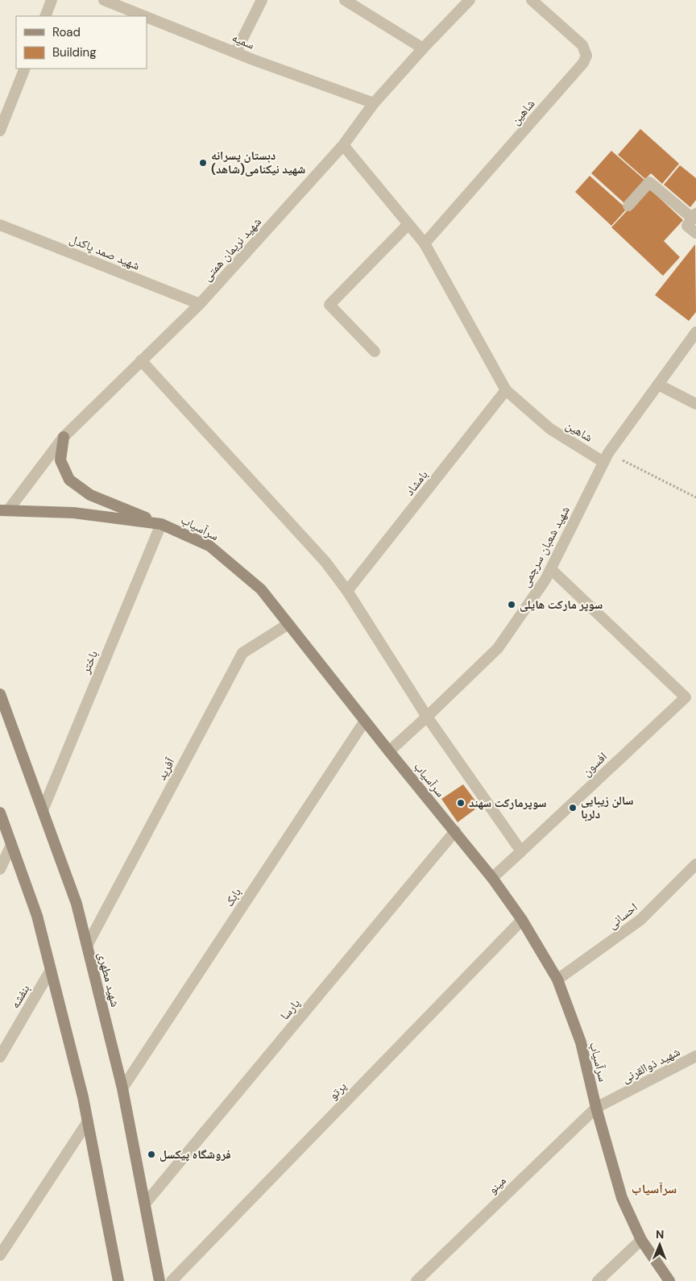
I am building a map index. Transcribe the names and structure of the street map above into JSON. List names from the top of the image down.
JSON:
{
  "streets": {
    "main road": ["سرآسیاب", "شهید مطهری"],
    "street": [
      "سمیه",
      "شاهین",
      "شهید نریمان همتی",
      "شهید صمد پاکدل",
      "بامشاد",
      "شهید شعبان سرچمی",
      "باختر",
      "افسون",
      "آفرید",
      "بابک",
      "احسانی",
      "بنفشه",
      "پارسا",
      "شهید ذوالقرنی",
      "پرتو",
      "مینو"
    ]
  },
  "crossings": [
    ["سمیه", "شهید نریمان همتی"],
    ["شاهین", "شهید نریمان همتی"],
    ["شاهین", "بامشاد"],
    ["شاهین", "شهید شعبان سرچمی"],
    ["شهید نریمان همتی", "شهید صمد پاکدل"],
    ["شهید نریمان همتی", "سرآسیاب"],
    ["سرآسیاب", "شهید شعبان سرچمی"],
    ["سرآسیاب", "باختر"],
    ["سرآسیاب", "افسون"],
    ["سرآسیاب", "آفرید"],
    ["سرآسیاب", "بابک"],
    ["سرآسیاب", "احسانی"],
    ["سرآسیاب", "پارسا"],
    ["سرآسیاب", "شهید ذوالقرنی"],
    ["سرآسیاب", "پرتو"],
    ["سرآسیاب", "مینو"],
    ["شهید شعبان سرچمی", "افسون"],
    ["باختر", "شهید مطهری"],
    ["آفرید", "شهید مطهری"],
    ["بابک", "شهید مطهری"],
    ["شهید مطهری", "پارسا"],
    ["شهید ذوالقرنی", "مینو"]
  ],
  "districts": ["سرآسیاب"],
  "places": [
    "دبستان پسرانه شهید نیکنامی(شاهد)",
    "سوپر مارکت هایلی",
    "سوپرمارکت سهند",
    "سالن زیبایی دلربا",
    "فروشگاه پیکسل"
  ],
  "legend": ["Road", "Building"],
  "north": "top"
}
